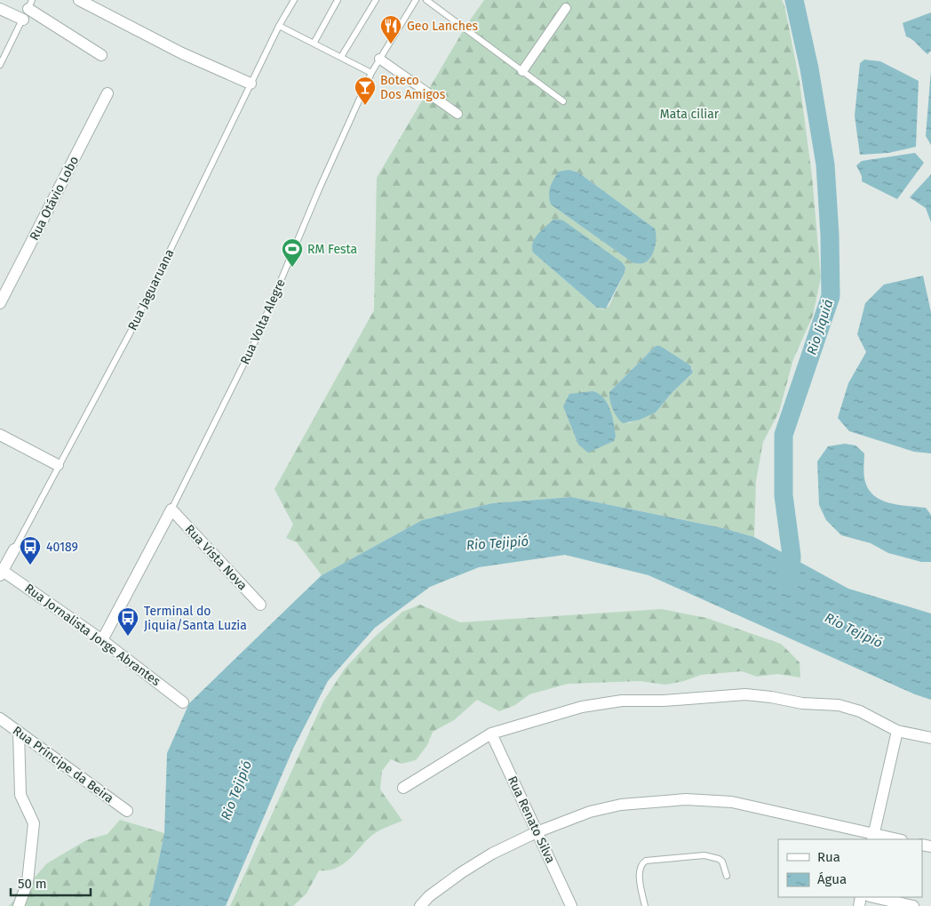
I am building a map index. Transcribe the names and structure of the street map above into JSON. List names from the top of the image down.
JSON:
{
  "streets": {
    "street": [
      "Rua Otávio Lobo",
      "Rua Jaguaruana",
      "Rua Volta Alegre",
      "Rua Vista Nova",
      "Rua Jornalista Jorge Abrantes",
      "Rua Príncipe da Beira",
      "Rua Renato Silva"
    ]
  },
  "crossings": [
    ["Rua Jaguaruana", "Rua Jornalista Jorge Abrantes"],
    ["Rua Volta Alegre", "Rua Vista Nova"],
    ["Rua Volta Alegre", "Rua Jornalista Jorge Abrantes"]
  ],
  "water": ["Rio Jiquiá", "Rio Tejipió"],
  "parks": ["Mata ciliar"],
  "places": {
    "restaurant": ["Geo Lanches"],
    "bar": ["Boteco Dos Amigos"],
    "sports": ["RM Festa"],
    "bus stop": ["40189", "Terminal do Jiquia/Santa Luzia"]
  },
  "legend": ["Rua", "Água"],
  "scale_bar": "50 m"
}
